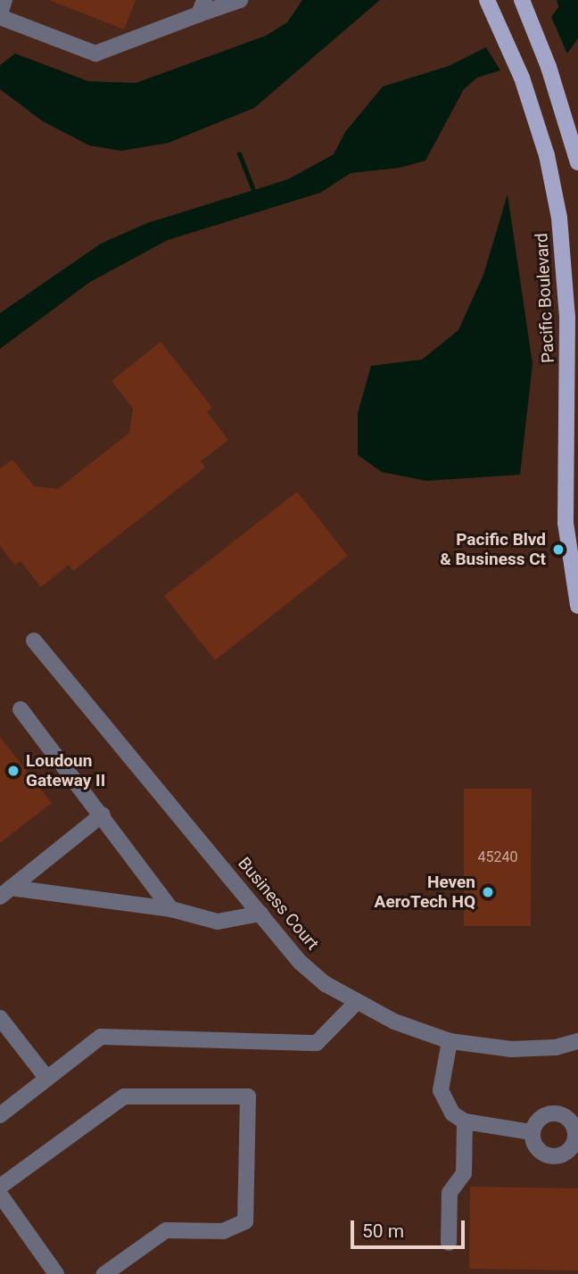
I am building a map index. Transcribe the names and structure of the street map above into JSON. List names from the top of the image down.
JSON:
{
  "streets": {
    "main road": ["Pacific Boulevard"],
    "street": ["Business Court"]
  },
  "places": ["Pacific Blvd & Business Ct", "Loudoun Gateway II", "Heven AeroTech HQ"],
  "house_numbers": ["45240"],
  "scale_bar": "50 m"
}
